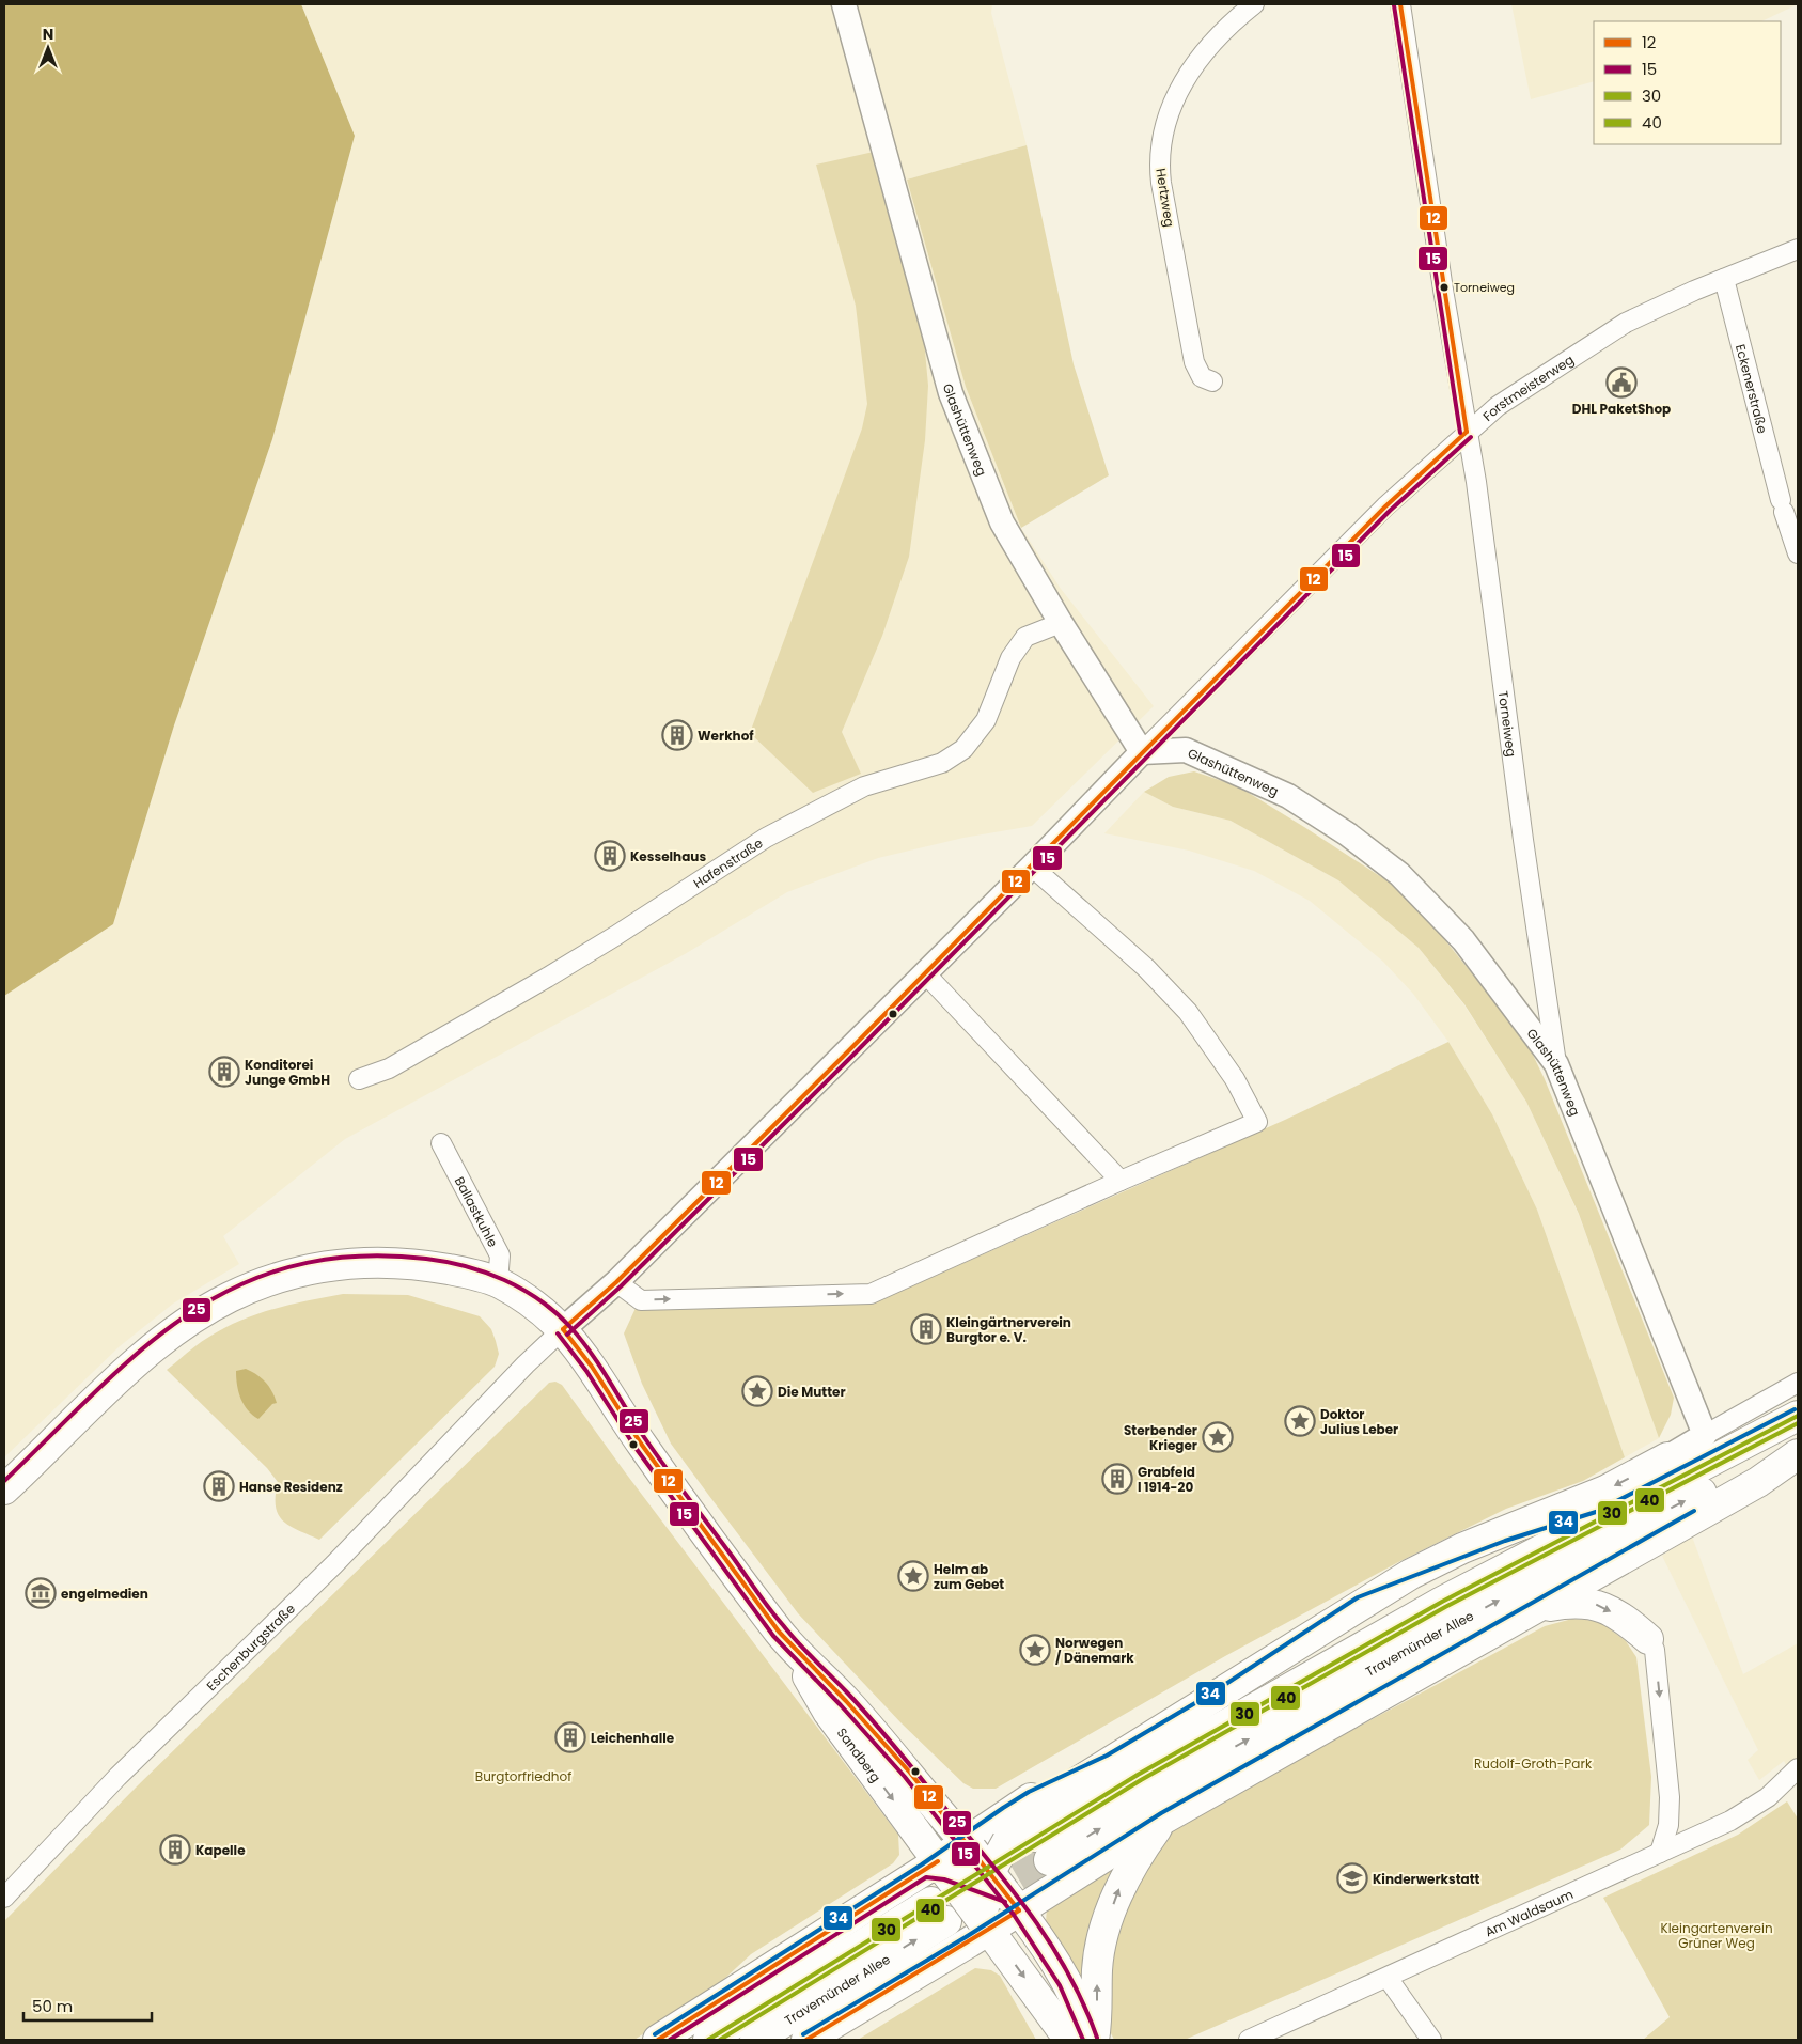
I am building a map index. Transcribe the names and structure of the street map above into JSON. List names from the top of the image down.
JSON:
{
  "streets": {
    "main road": ["Travemünder Allee", "Sandberg"],
    "street": [
      "Hertzweg",
      "Forstmeisterweg",
      "Eckenerstraße",
      "Glashüttenweg",
      "Torneiweg",
      "Hafenstraße",
      "Ballastkuhle",
      "Eschenburgstraße",
      "Am Waldsaum"
    ]
  },
  "crossings": [
    ["Forstmeisterweg", "Eckenerstraße"],
    ["Forstmeisterweg", "Glashüttenweg"],
    ["Forstmeisterweg", "Torneiweg"],
    ["Glashüttenweg", "Torneiweg"],
    ["Glashüttenweg", "Hafenstraße"],
    ["Ballastkuhle", "Sandberg"],
    ["Eschenburgstraße", "Sandberg"]
  ],
  "parks": ["Rudolf-Groth-Park", "Burgtorfriedhof", "Kleingartenverein Grüner Weg"],
  "places": {
    "other": ["Torneiweg"],
    "public building": ["DHL PaketShop"],
    "building": [
      "Werkhof",
      "Kesselhaus",
      "Konditorei Junge GmbH",
      "Kleingärtnerverein Burgtor e. V.",
      "Grabfeld I 1914-20",
      "Hanse Residenz",
      "Leichenhalle",
      "Kapelle"
    ],
    "place": [
      "Die Mutter",
      "Doktor Julius Leber",
      "Sterbender Krieger",
      "Helm ab zum Gebet",
      "Norwegen / Dänemark"
    ],
    "museum": ["engelmedien"],
    "school or university": ["Kinderwerkstatt"]
  },
  "lines": [
    "transit line 12",
    "transit line 15",
    "transit line 25",
    "transit line 34",
    "transit line 30",
    "transit line 40"
  ],
  "legend": [
    "12",
    "15",
    "30",
    "40"
  ],
  "scale_bar": "50 m",
  "north": "top"
}
